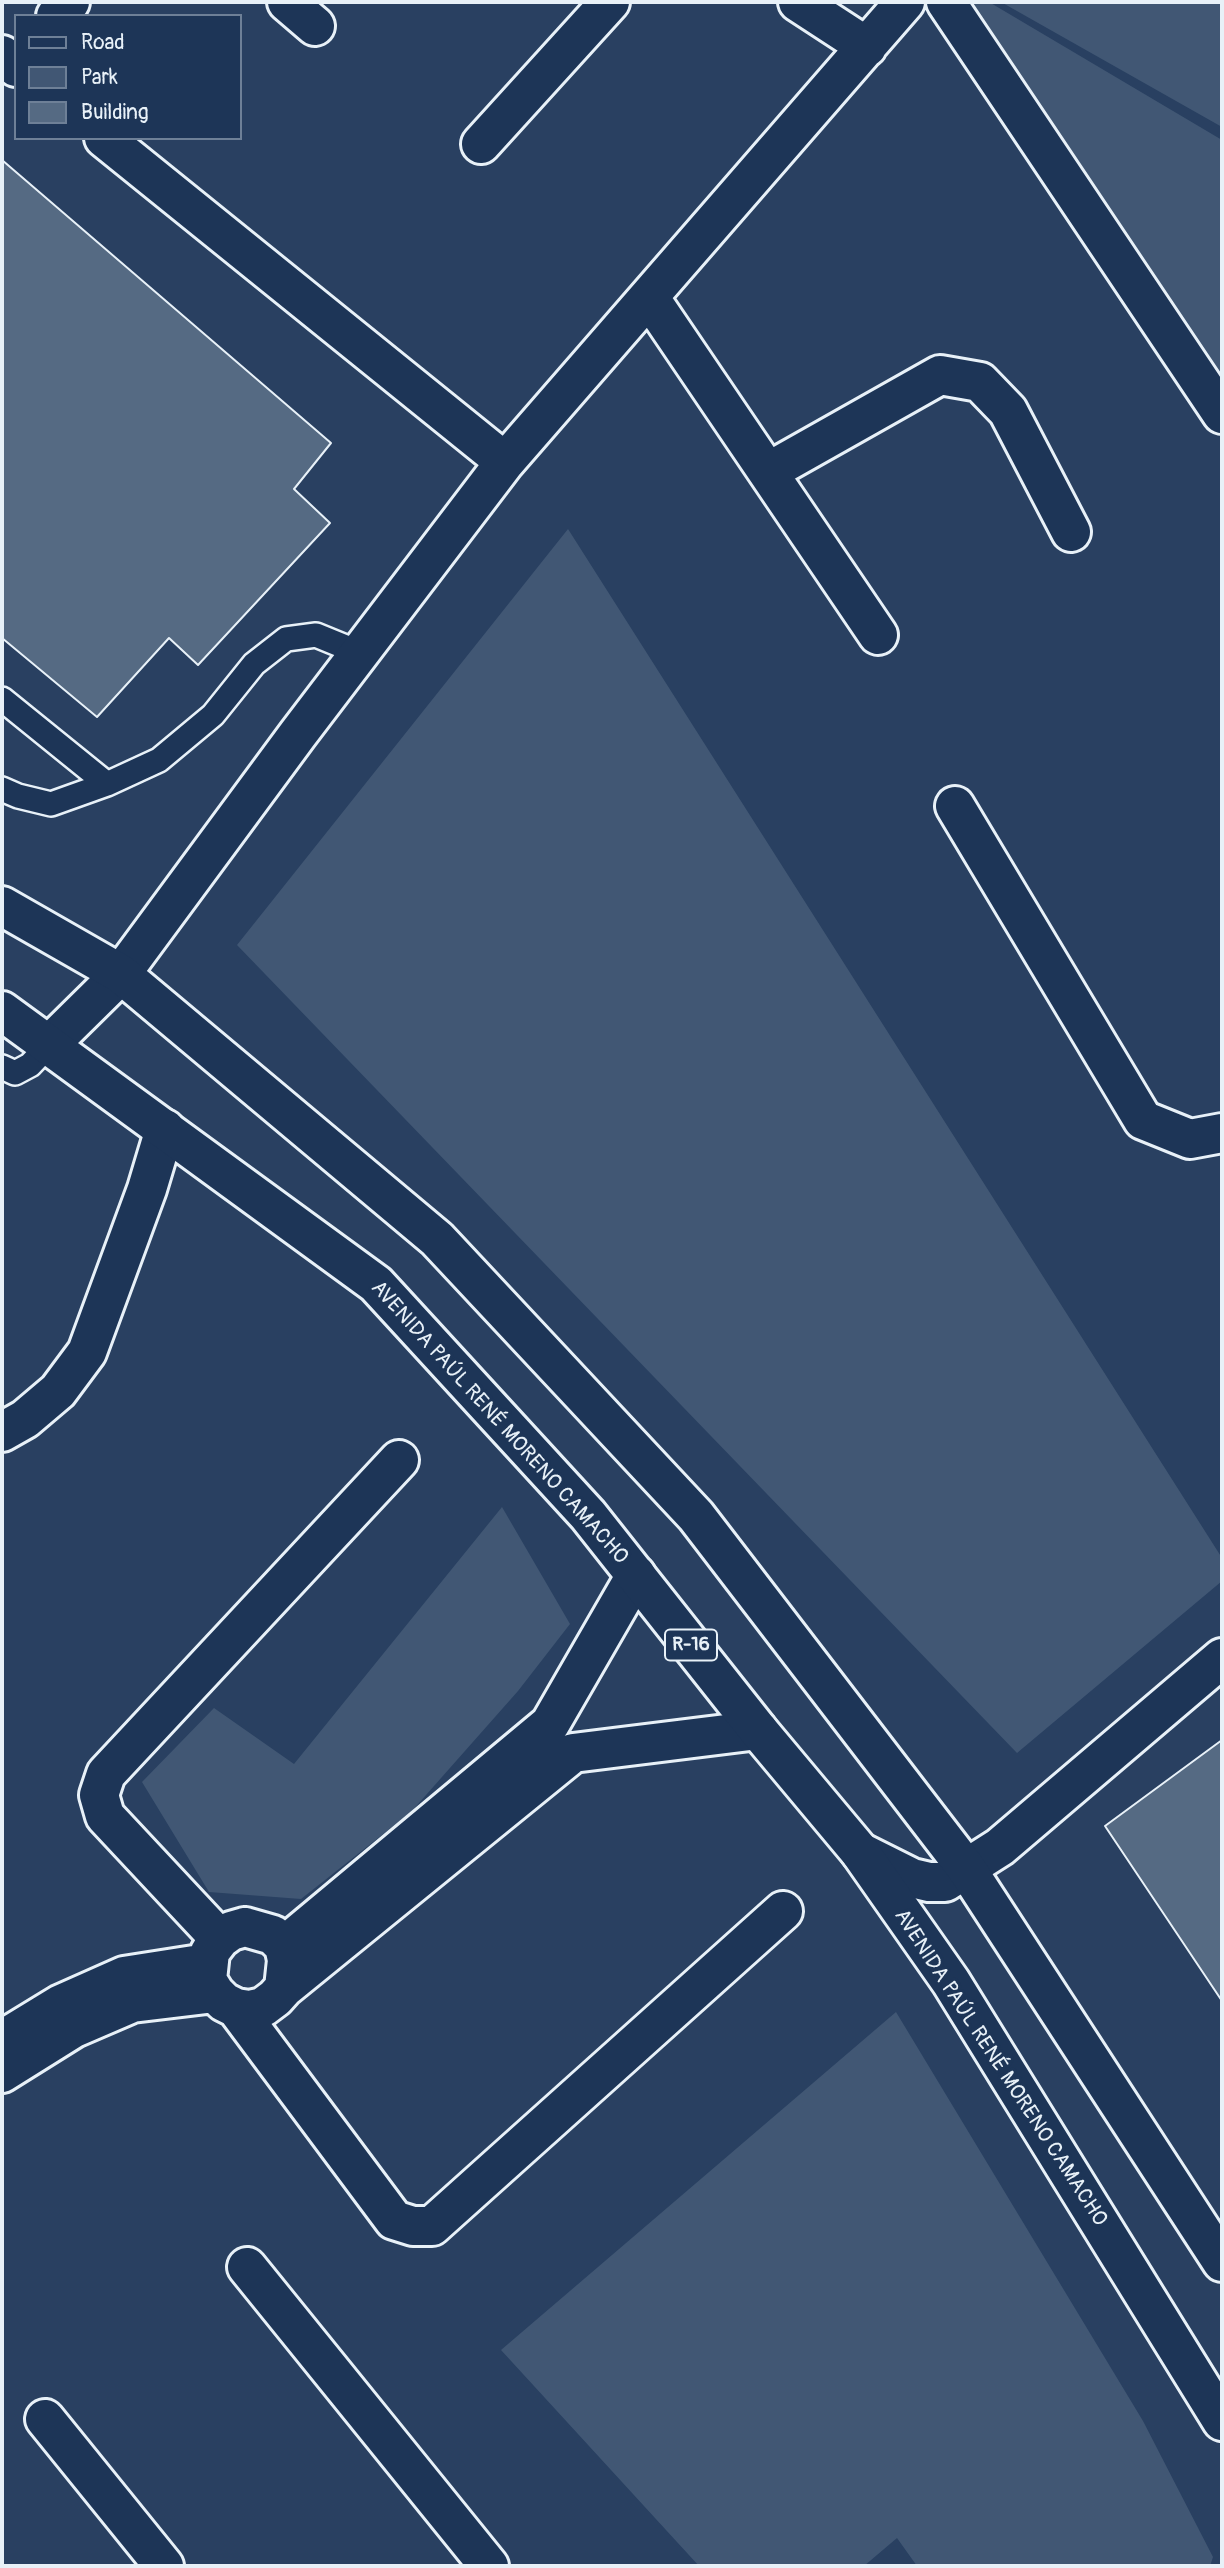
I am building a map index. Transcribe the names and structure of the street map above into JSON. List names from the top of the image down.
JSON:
{
  "streets": {
    "street": ["AVENIDA PAÚL RENÉ MORENO CAMACHO", "R-16"]
  },
  "legend": ["Road", "Park", "Building"]
}
